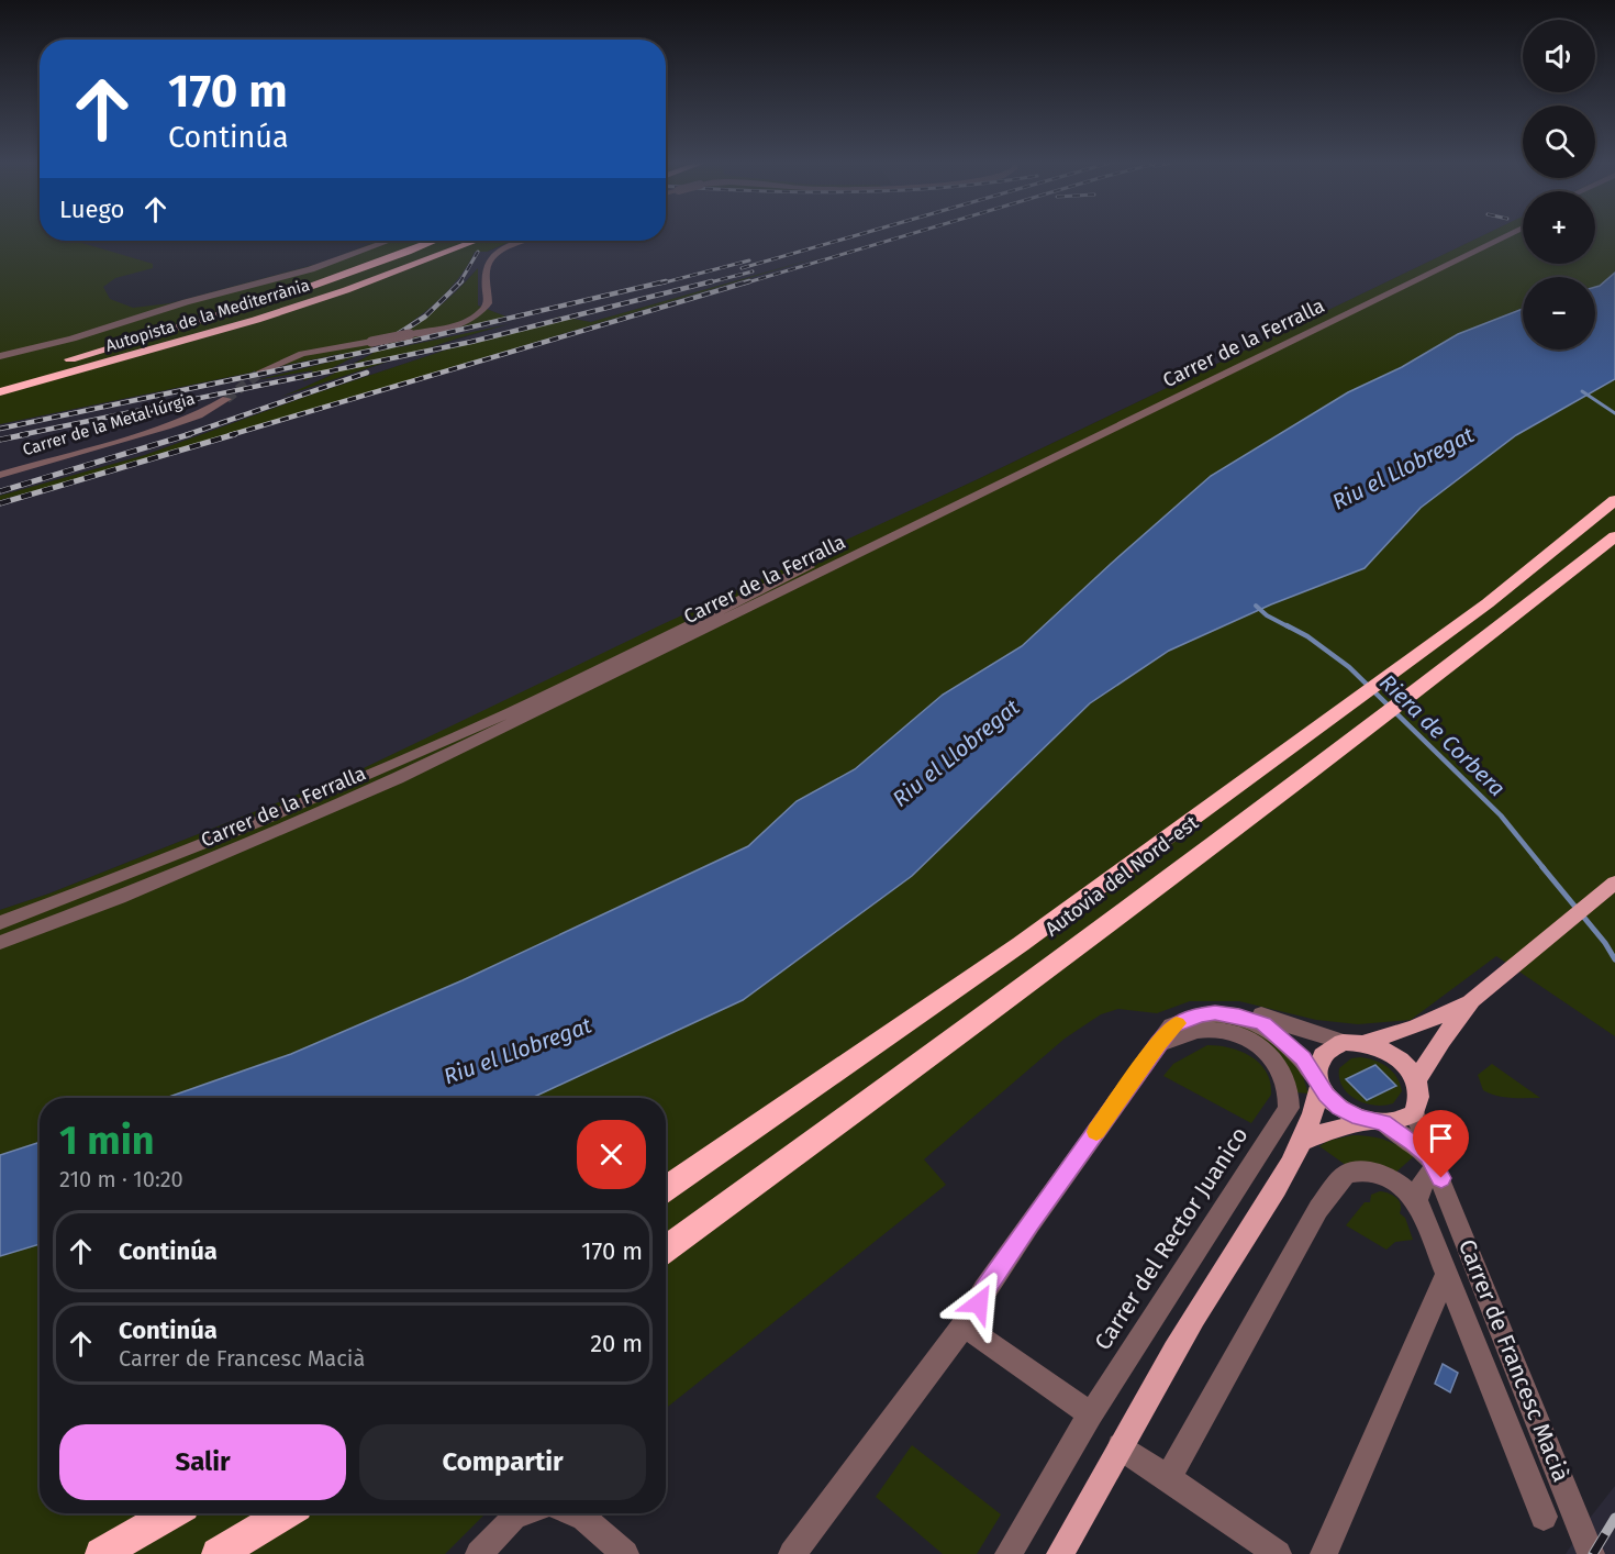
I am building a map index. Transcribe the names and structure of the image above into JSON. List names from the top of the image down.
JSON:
{
  "streets": {
    "highway": ["Autopista de la Mediterrània", "Autovia del Nord-est"],
    "street": [
      "Carrer de la Ferralla",
      "Carrer de la Metal·lúrgia",
      "Carrer del Rector Juanico",
      "Carrer de Francesc Macià"
    ]
  },
  "water": ["Riu el Llobregat", "Riera de Corbera"],
  "page": {
    "map_buttons": ["+", "−"],
    "turn": ["170 m", "Continúa"],
    "then": "Luego",
    "heading": ["1 min", "210 m · 10:20"],
    "list": [
      {
        "name": "Continúa",
        "value": "170 m"
      },
      {
        "name": "Continúa",
        "note": "Carrer de Francesc Macià",
        "value": "20 m"
      }
    ],
    "buttons": ["Salir", "Compartir"]
  }
}
